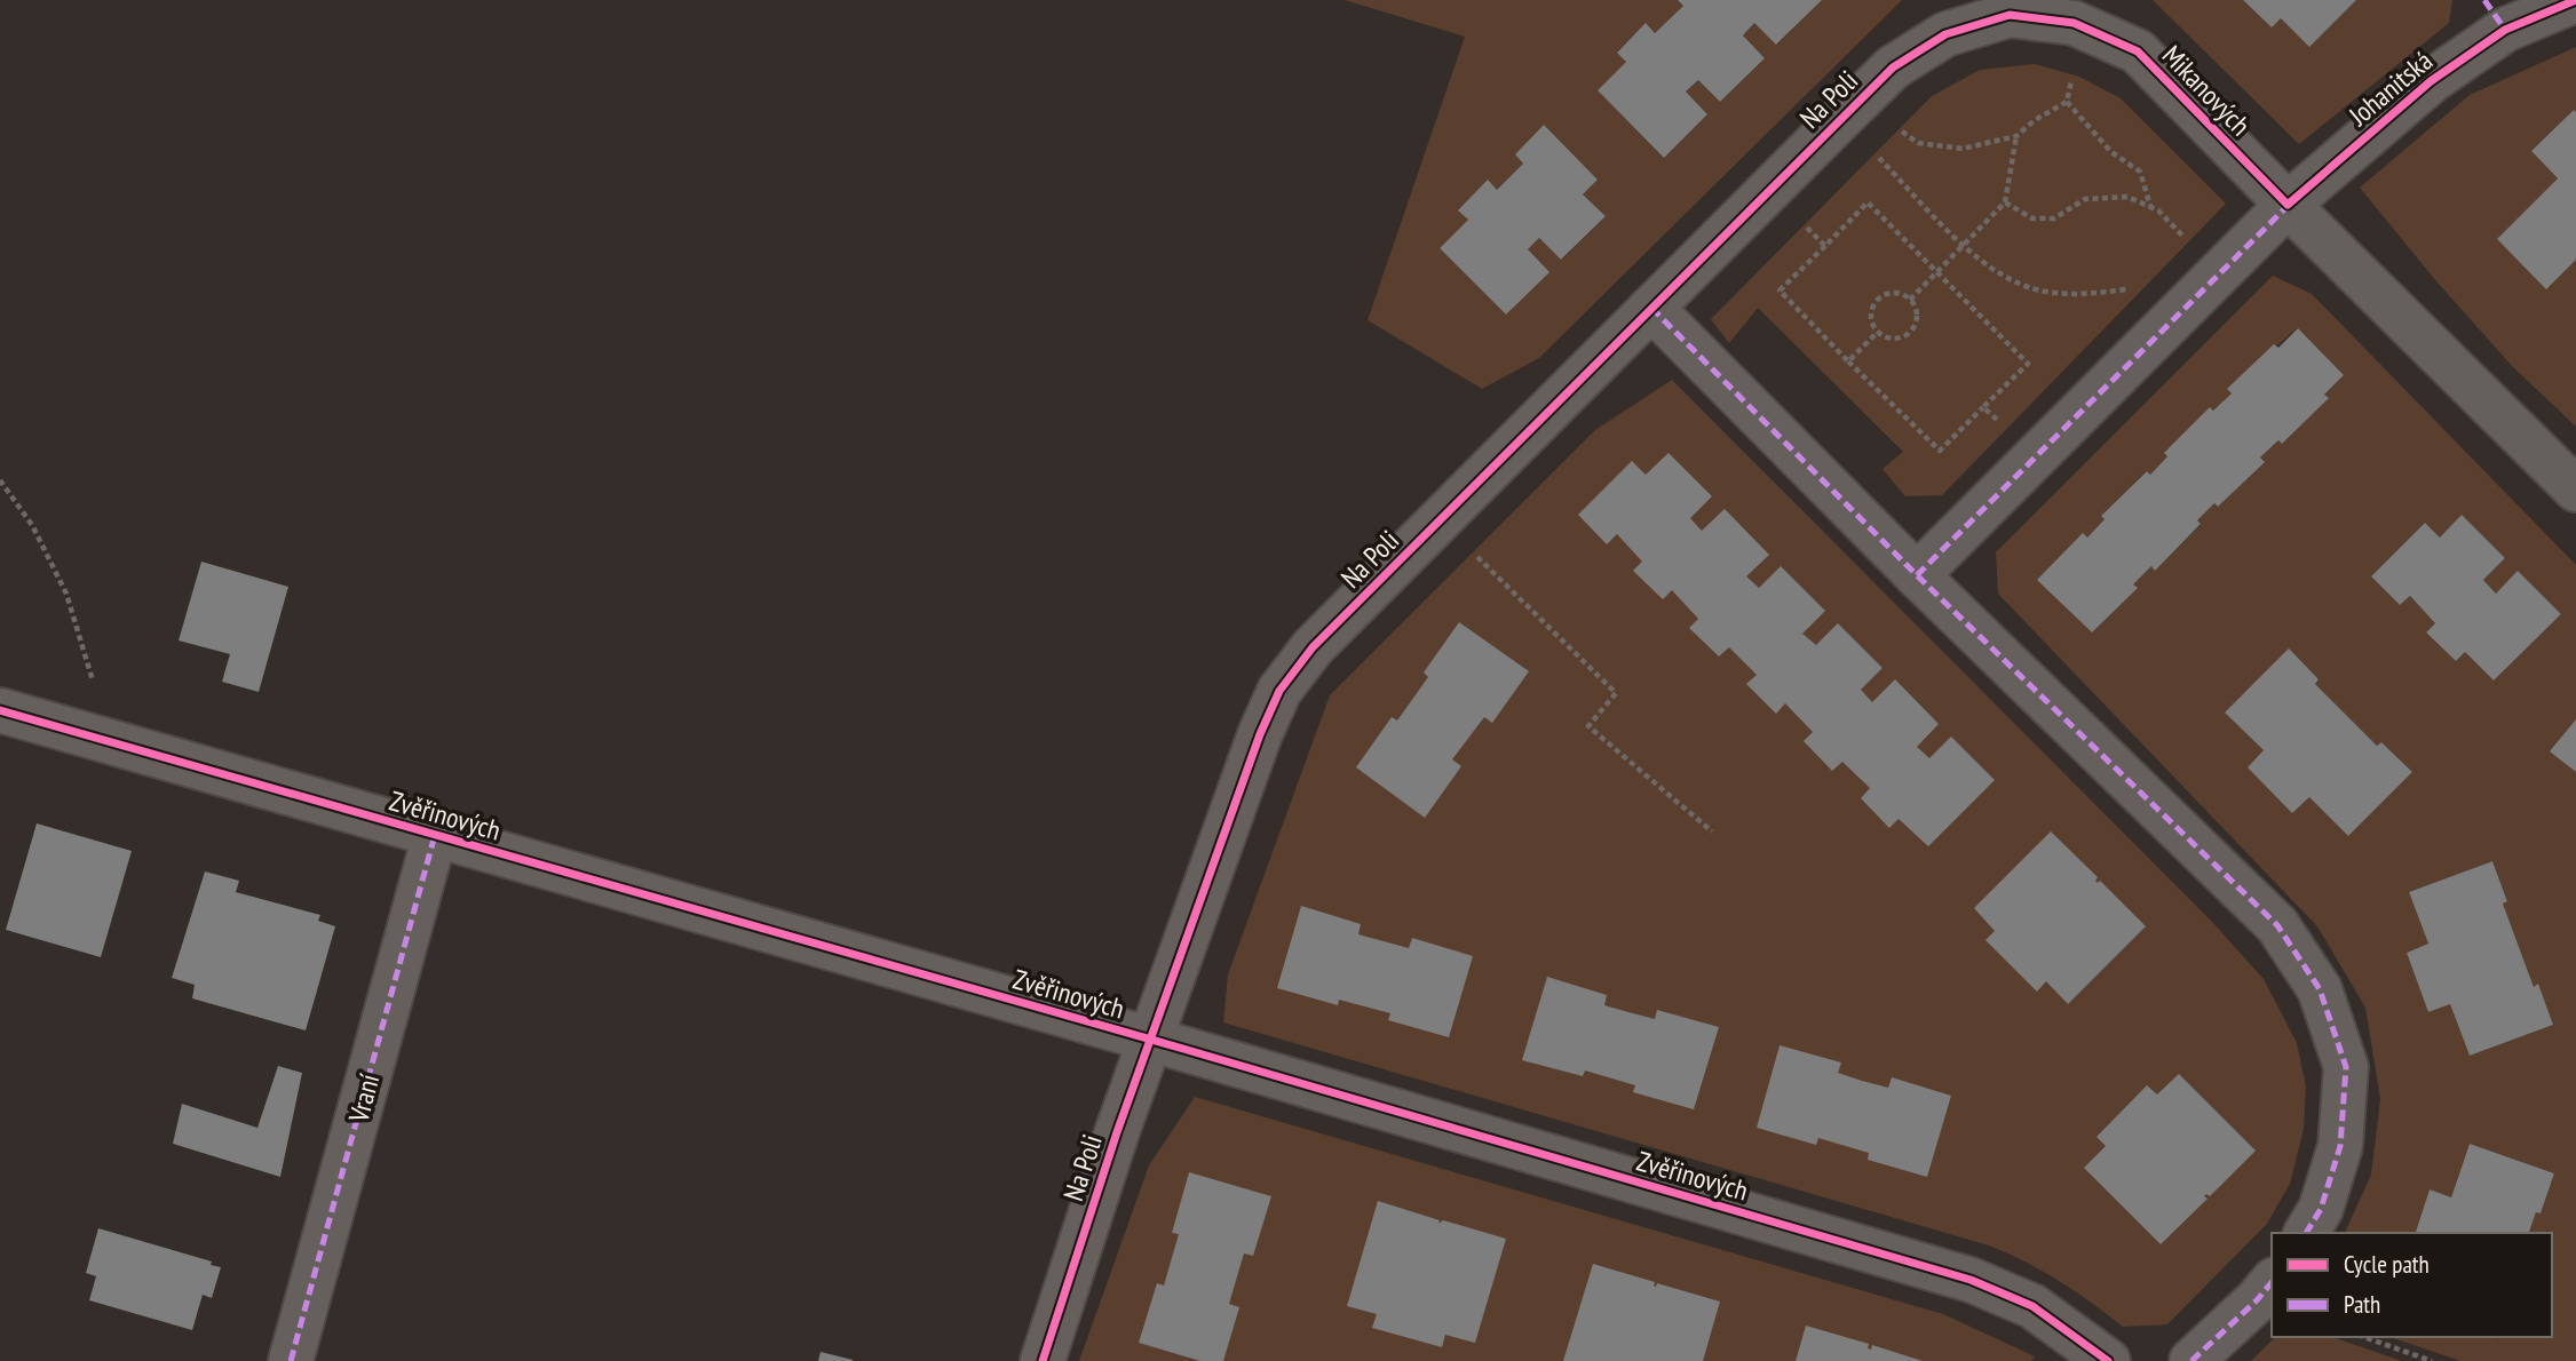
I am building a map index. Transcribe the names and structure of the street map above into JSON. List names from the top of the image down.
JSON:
{
  "streets": {
    "street": [
      "Johanitská",
      "Mikanových",
      "Na Poli",
      "Zvěřinových",
      "Vraní"
    ]
  },
  "crossings": [
    ["Johanitská", "Mikanových"],
    ["Mikanových", "Na Poli"],
    ["Na Poli", "Zvěřinových"],
    ["Zvěřinových", "Vraní"]
  ],
  "legend": ["Cycle path", "Path"]
}
